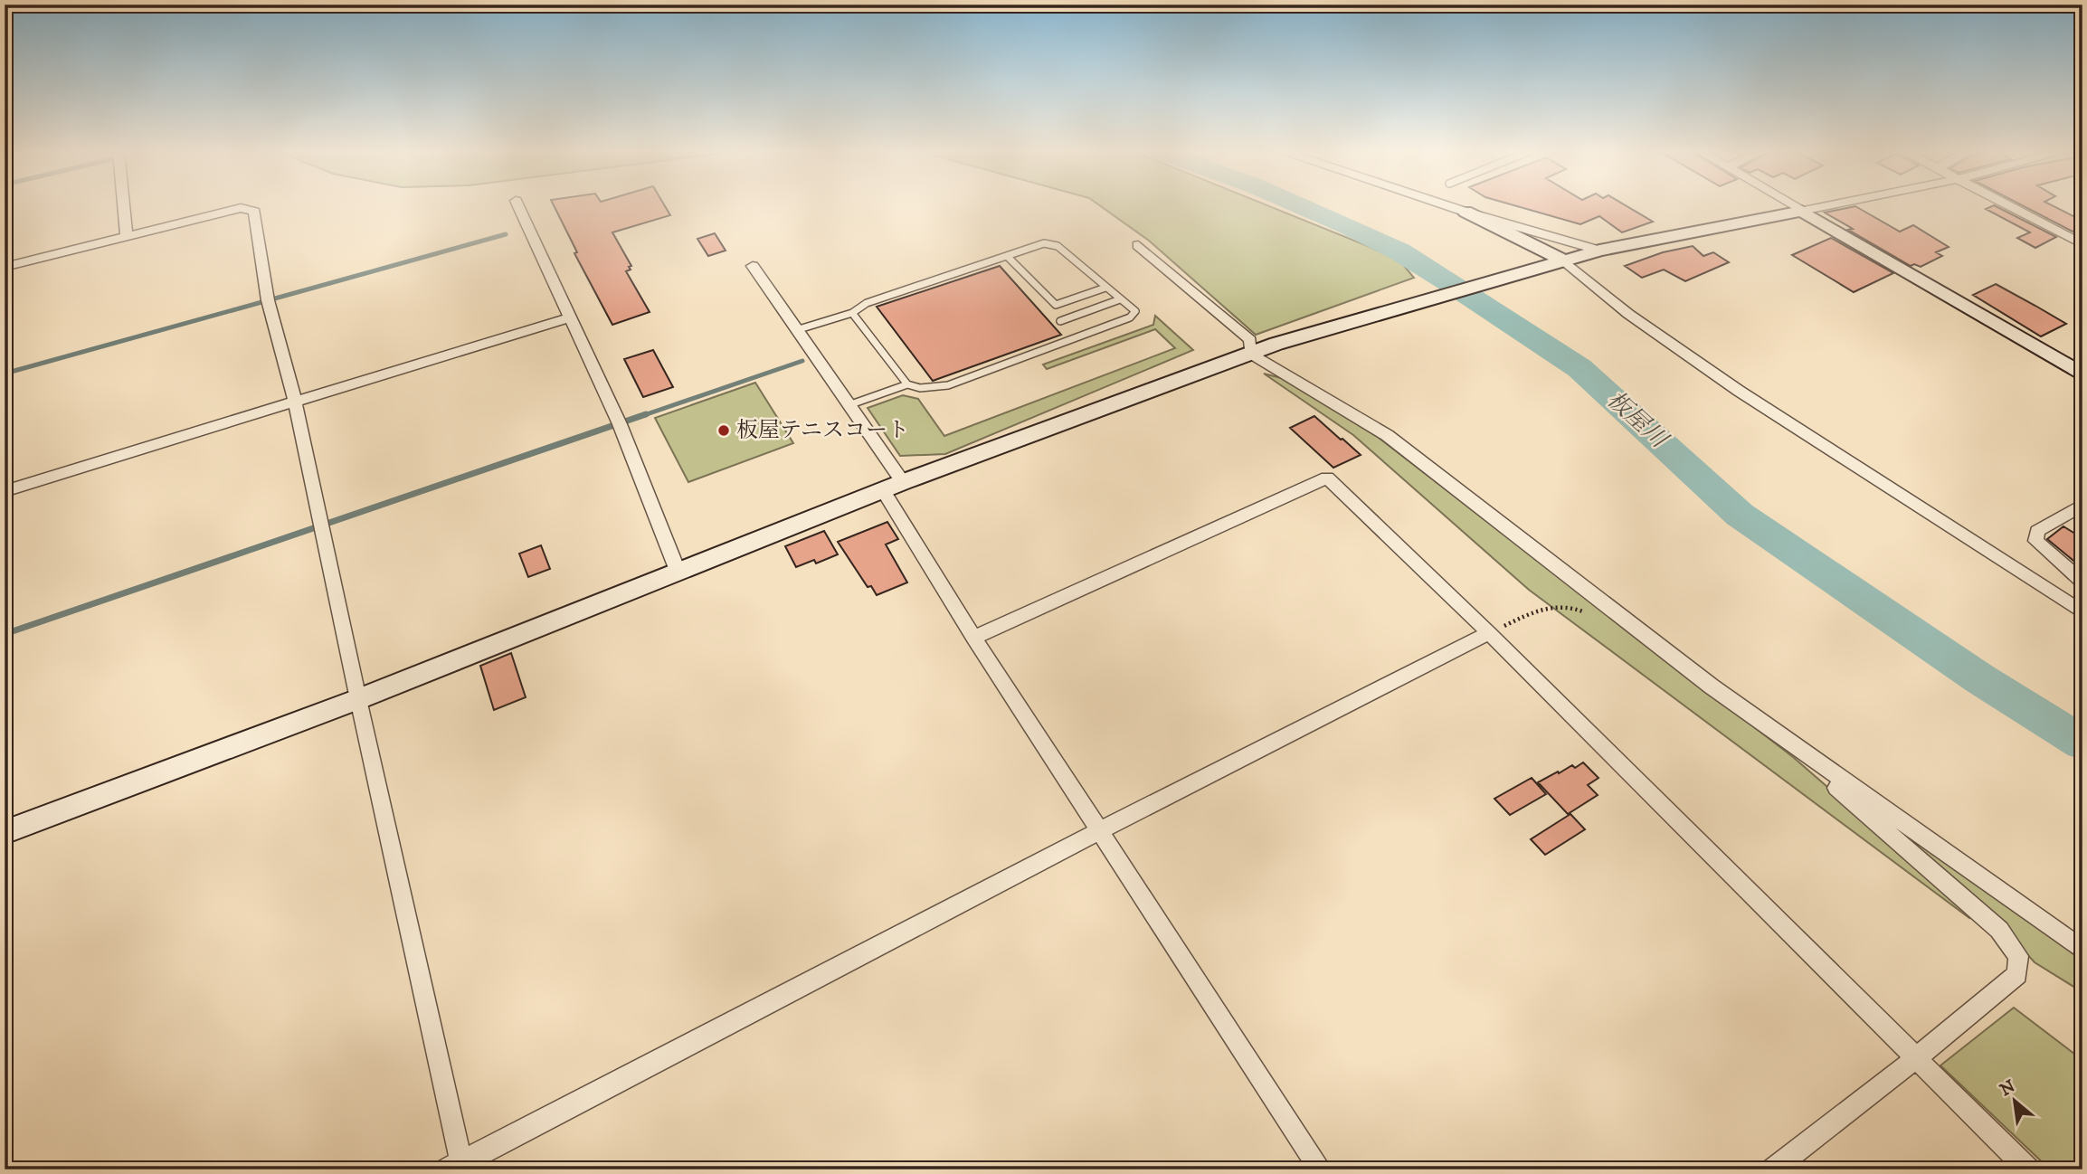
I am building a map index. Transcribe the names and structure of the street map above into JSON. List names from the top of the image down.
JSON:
{
  "water": ["板屋川"],
  "places": ["板屋テニスコート"],
  "north": "top left"
}
